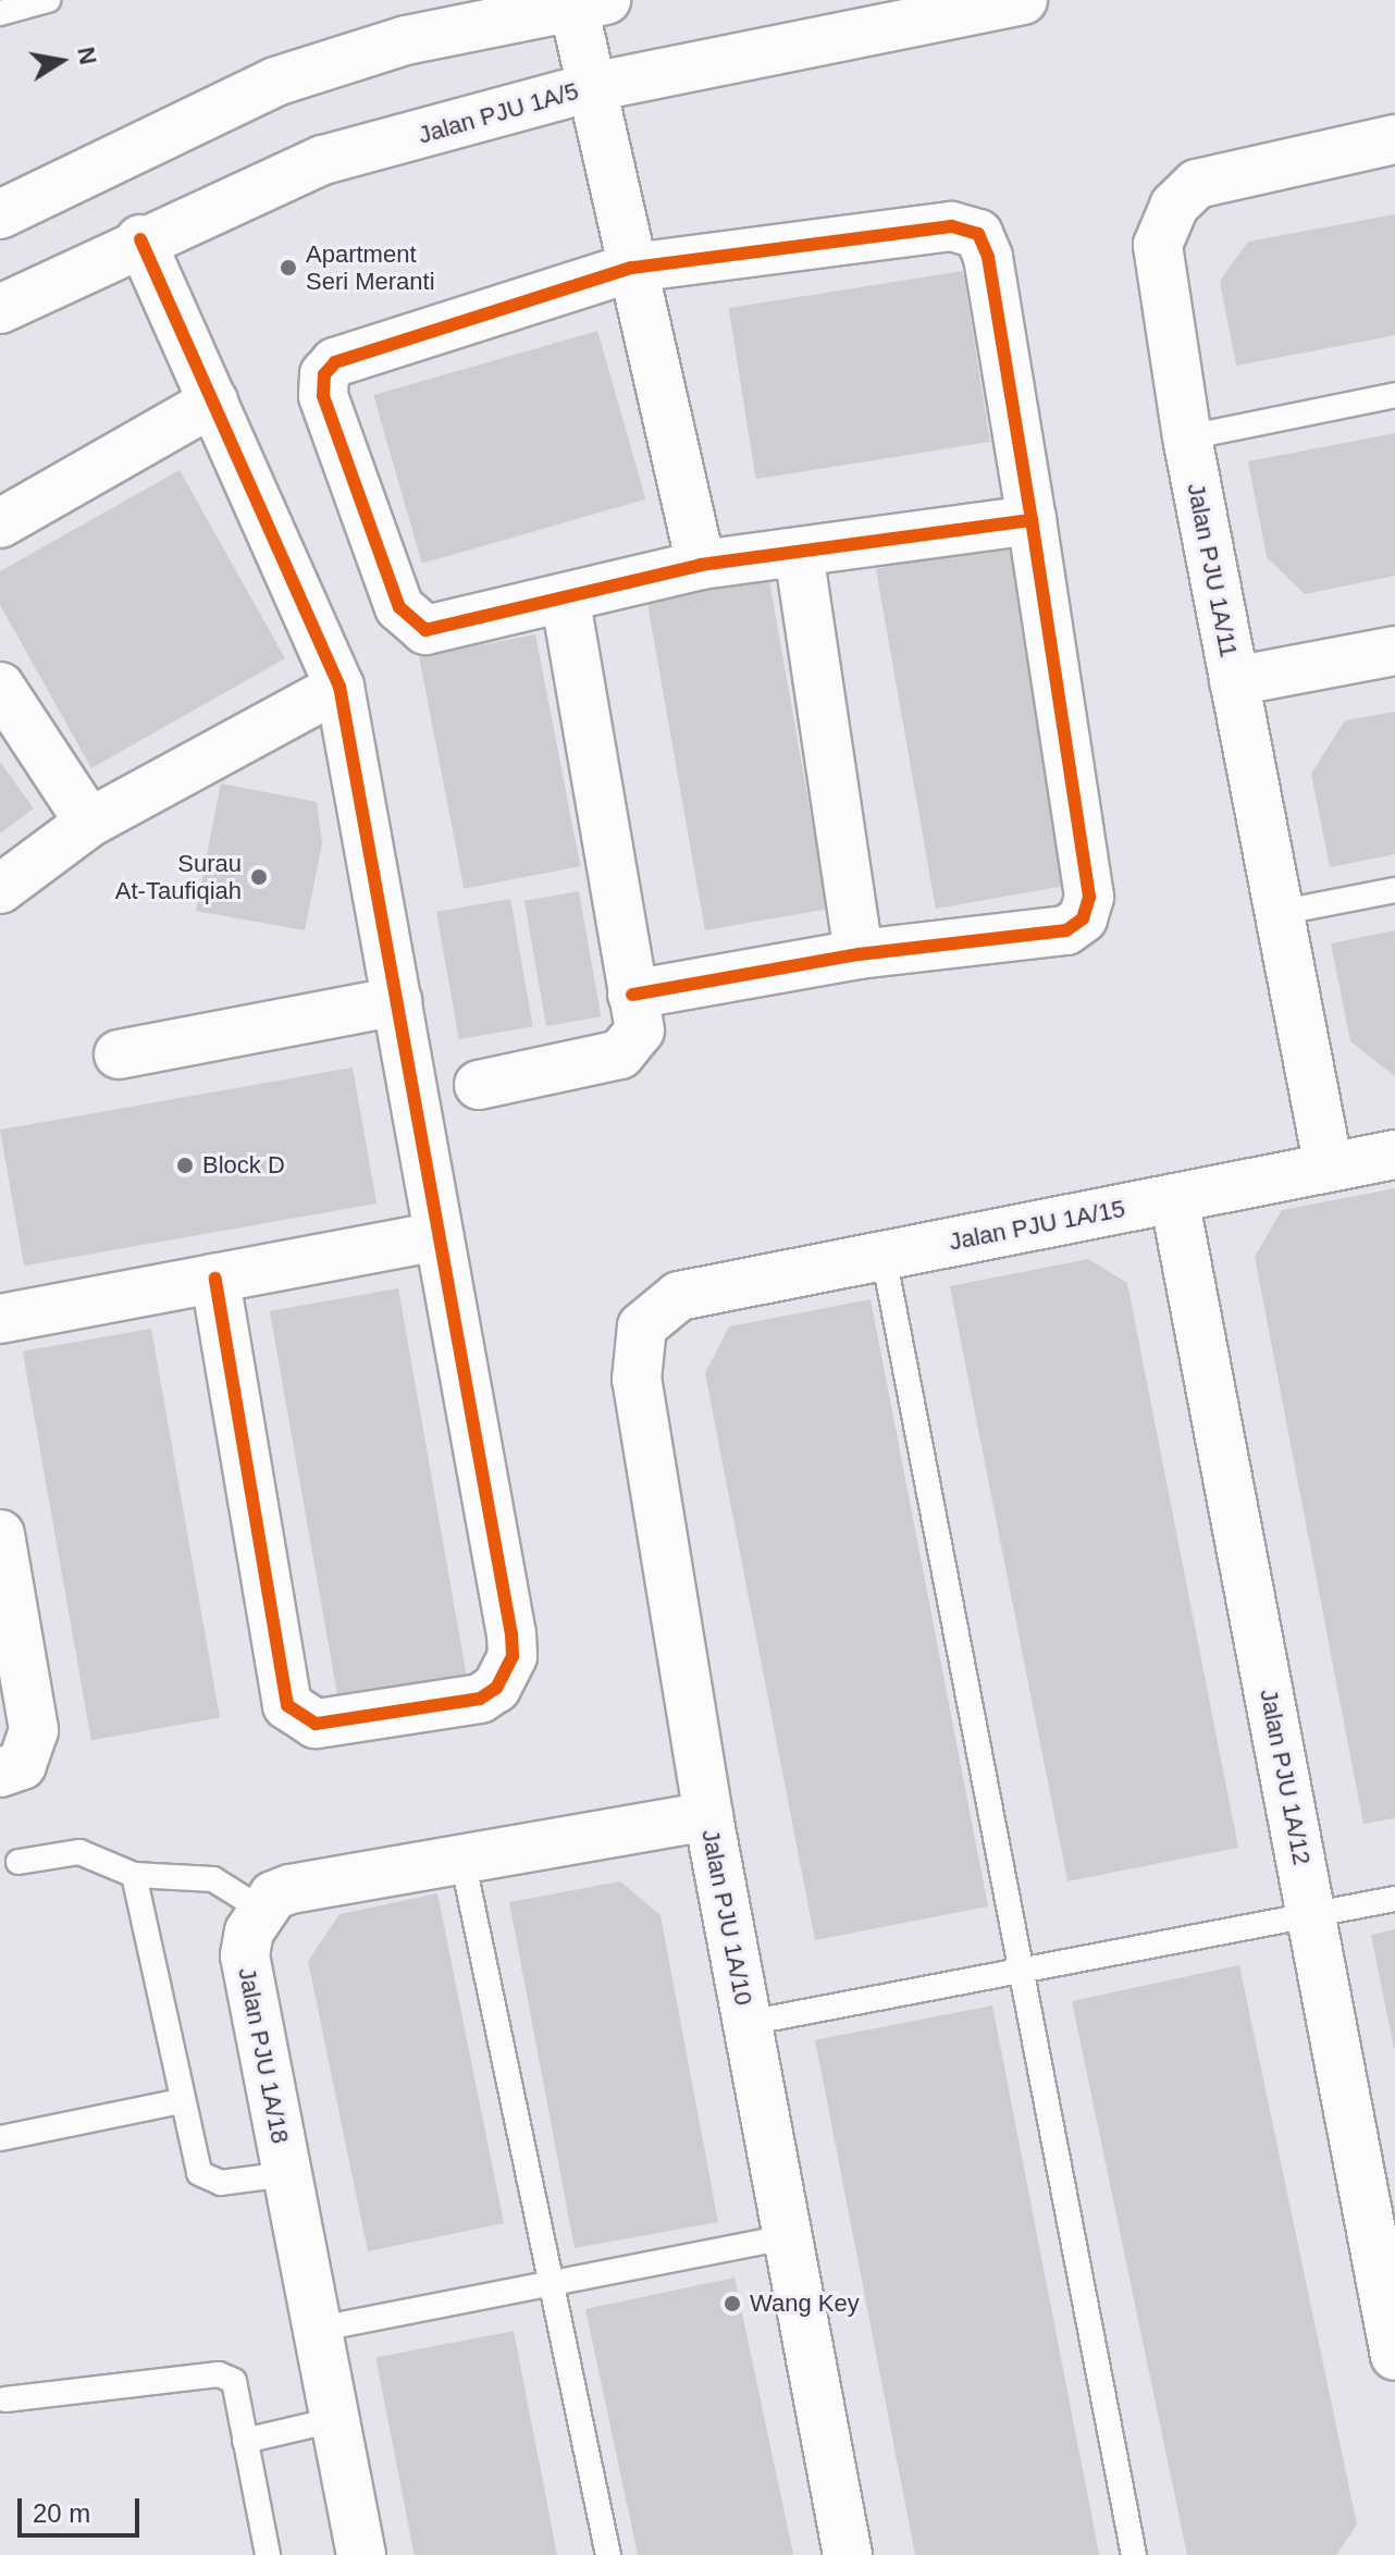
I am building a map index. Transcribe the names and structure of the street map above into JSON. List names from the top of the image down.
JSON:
{
  "streets": {
    "street": [
      "Jalan PJU 1A/5",
      "Jalan PJU 1A/11",
      "Jalan PJU 1A/15",
      "Jalan PJU 1A/12",
      "Jalan PJU 1A/10",
      "Jalan PJU 1A/18"
    ]
  },
  "crossings": [
    ["Jalan PJU 1A/11", "Jalan PJU 1A/15"],
    ["Jalan PJU 1A/15", "Jalan PJU 1A/12"],
    ["Jalan PJU 1A/15", "Jalan PJU 1A/10"]
  ],
  "places": [
    "Apartment Seri Meranti",
    "Surau At-Taufiqiah",
    "Block D",
    "Wang Key"
  ],
  "scale_bar": "20 m",
  "north": "right"
}
